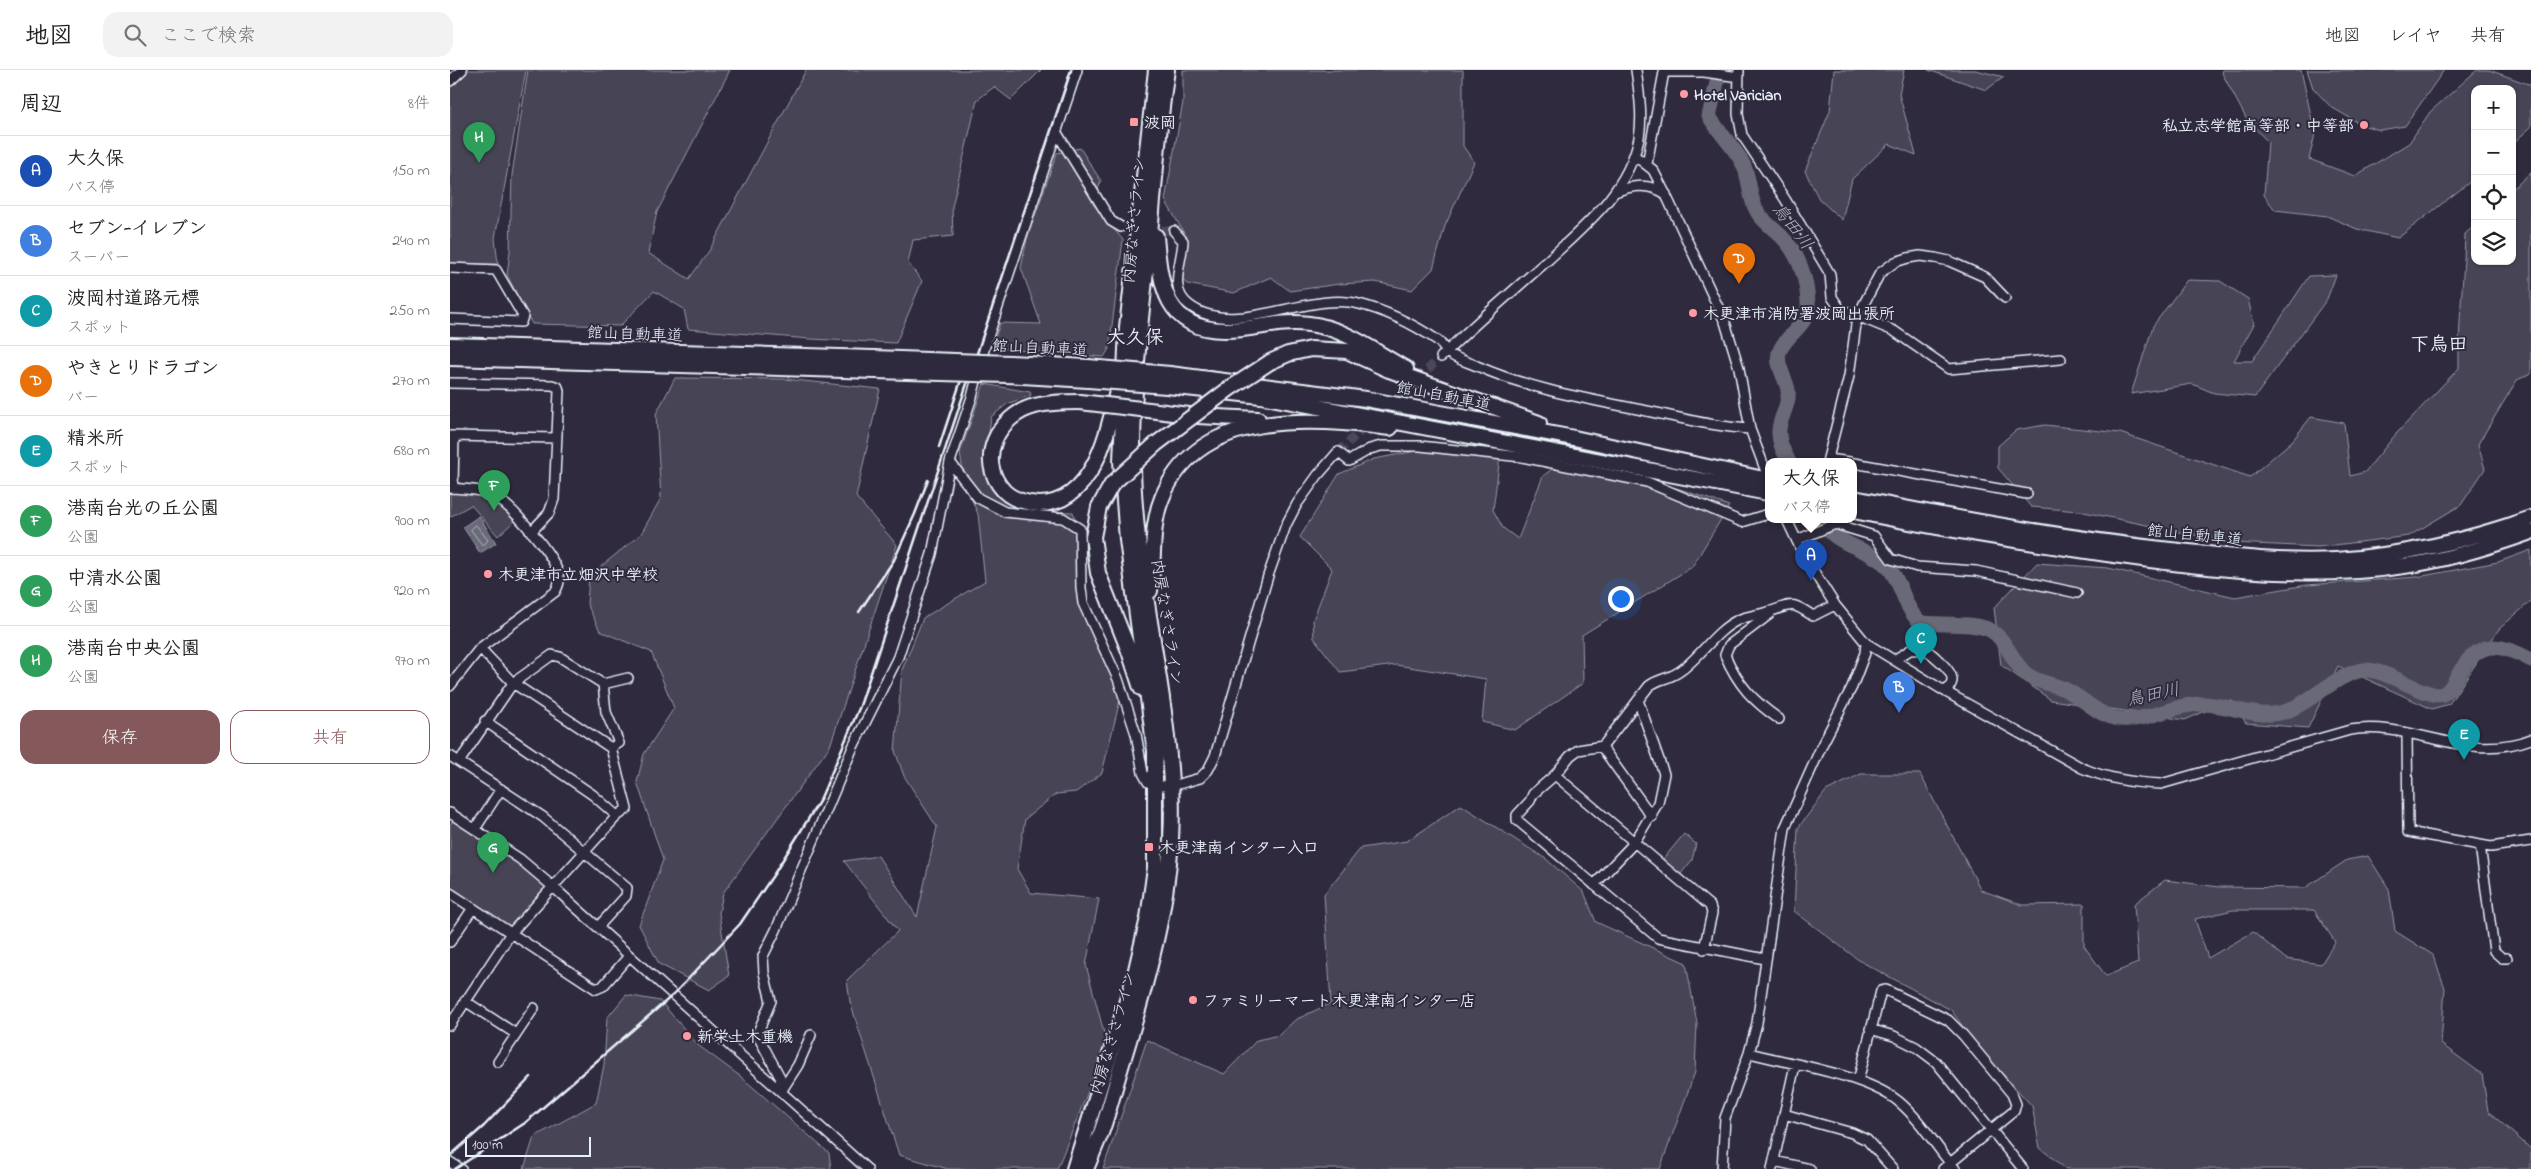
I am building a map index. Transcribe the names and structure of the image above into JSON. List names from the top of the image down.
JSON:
{
  "streets": {
    "highway": ["内房なぎさライン", "館山自動車道"]
  },
  "districts": ["大久保", "下烏田"],
  "water": ["鳥田川"],
  "places": {
    "other": [
      "Hotel Varician",
      "私立志学館高等部・中等部",
      "木更津市消防署波岡出張所",
      "木更津市立畑沢中学校",
      "ファミリーマート木更津南インター店",
      "新栄土木重機"
    ],
    "transit": ["波岡", "木更津南インター入口"]
  },
  "scale_bar": "100 m",
  "page": {
    "header": "地図",
    "search": "ここで検索",
    "nav": ["地図", "レイヤ", "共有"],
    "heading": ["周辺", "8件"],
    "map_buttons": ["+", "−"],
    "pins": [
      "H",
      "D",
      "F",
      "A",
      "C",
      "B",
      "E",
      "G"
    ],
    "list": [
      {
        "mark": "A",
        "name": "大久保",
        "note": "バス停",
        "value": "150 m"
      },
      {
        "mark": "B",
        "name": "セブン-イレブン",
        "note": "スーパー",
        "value": "240 m"
      },
      {
        "mark": "C",
        "name": "波岡村道路元標",
        "note": "スポット",
        "value": "250 m"
      },
      {
        "mark": "D",
        "name": "やきとりドラゴン",
        "note": "バー",
        "value": "270 m"
      },
      {
        "mark": "E",
        "name": "精米所",
        "note": "スポット",
        "value": "680 m"
      },
      {
        "mark": "F",
        "name": "港南台光の丘公園",
        "note": "公園",
        "value": "900 m"
      },
      {
        "mark": "G",
        "name": "中清水公園",
        "note": "公園",
        "value": "920 m"
      },
      {
        "mark": "H",
        "name": "港南台中央公園",
        "note": "公園",
        "value": "970 m"
      }
    ],
    "popup": ["大久保", "バス停"],
    "buttons": ["保存", "共有"],
    "scale": "100 m"
  }
}
